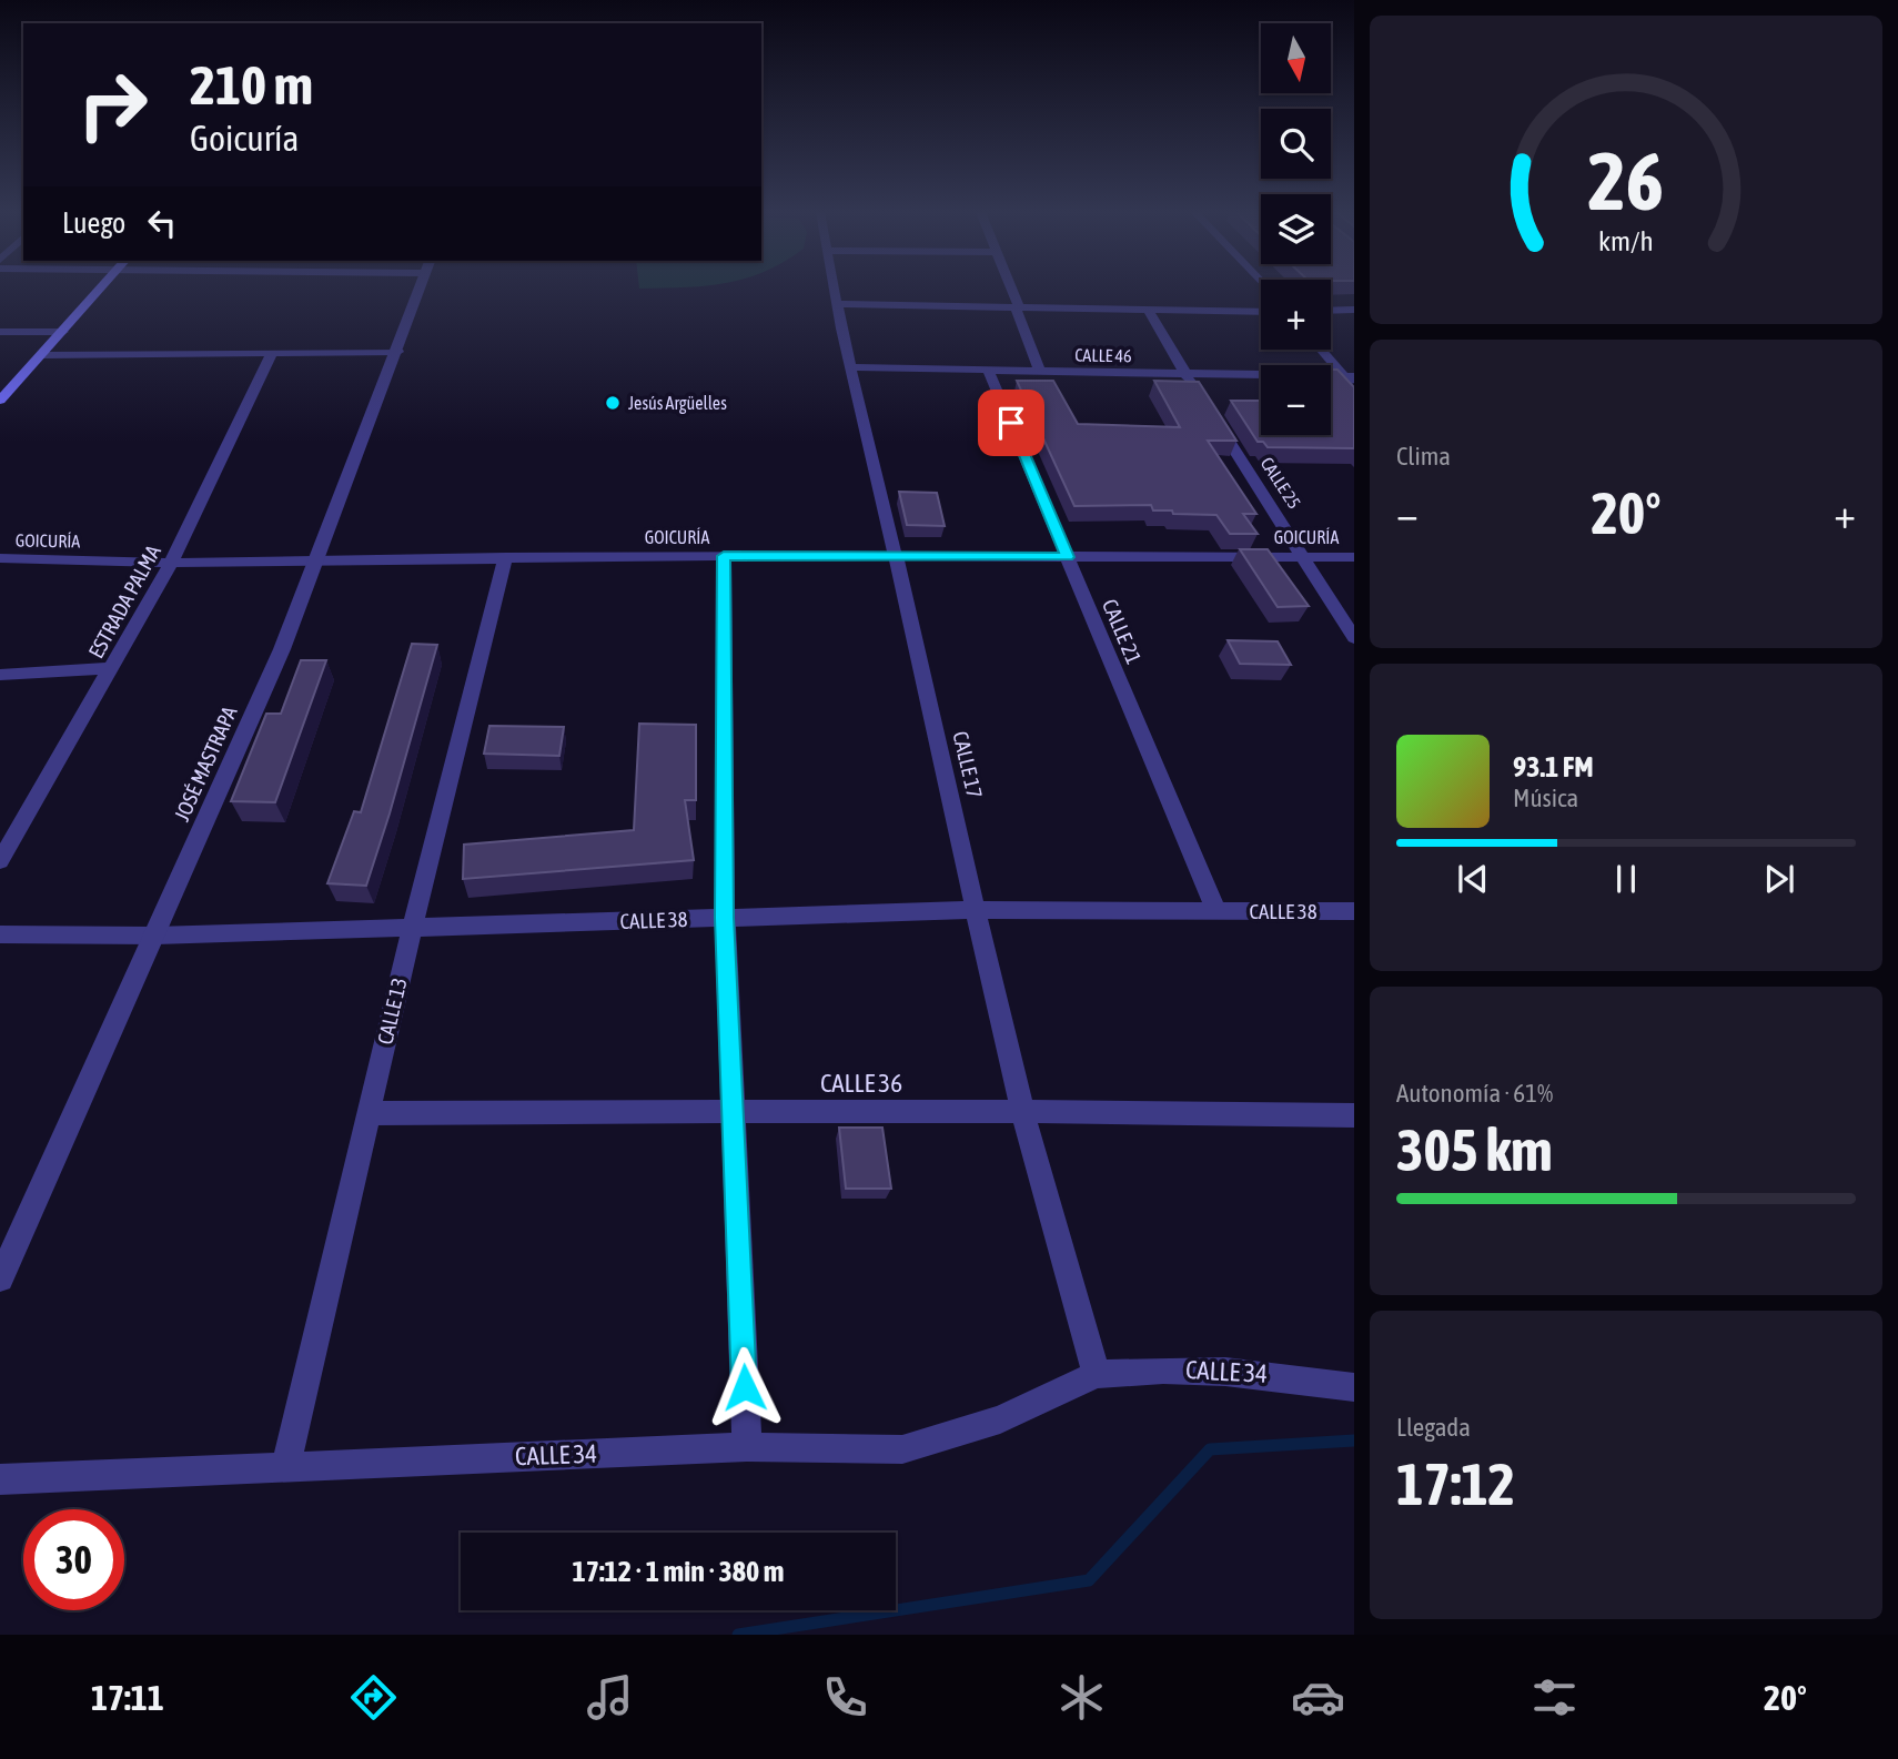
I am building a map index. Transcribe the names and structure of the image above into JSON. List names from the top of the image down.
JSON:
{
  "streets": {
    "street": [
      "CALLE 46",
      "CALLE 25",
      "GOICURÍA",
      "ESTRADA PALMA",
      "CALLE 21",
      "JOSÉ MASTRAPA",
      "CALLE 17",
      "CALLE 38",
      "CALLE 13",
      "CALLE 36",
      "CALLE 34"
    ]
  },
  "crossings": [
    ["CALLE 46", "CALLE 25"],
    ["CALLE 46", "CALLE 21"],
    ["CALLE 46", "CALLE 17"],
    ["CALLE 25", "GOICURÍA"],
    ["GOICURÍA", "ESTRADA PALMA"],
    ["GOICURÍA", "CALLE 21"],
    ["GOICURÍA", "JOSÉ MASTRAPA"],
    ["GOICURÍA", "CALLE 17"],
    ["GOICURÍA", "CALLE 13"],
    ["CALLE 21", "CALLE 38"],
    ["JOSÉ MASTRAPA", "CALLE 38"],
    ["CALLE 17", "CALLE 38"],
    ["CALLE 17", "CALLE 36"],
    ["CALLE 17", "CALLE 34"],
    ["CALLE 38", "CALLE 13"],
    ["CALLE 13", "CALLE 36"],
    ["CALLE 13", "CALLE 34"]
  ],
  "places": ["Jesús Argüelles"],
  "north": "bottom",
  "page": {
    "map_buttons": ["+", "−"],
    "turn": ["210 m", "Goicuría"],
    "then": "Luego",
    "tile": [
      "Clima",
      ["Autonomía · 61%", "305 km"],
      ["Llegada", "17:12"]
    ],
    "heat": ["−", "20°", "+"],
    "song": ["93.1 FM", "Música"],
    "limit": "30",
    "trip": "17:12 · 1 min · 380 m",
    "tabs": ["17:11", "20°"],
    "gauge": ["26", "km/h"]
  }
}
